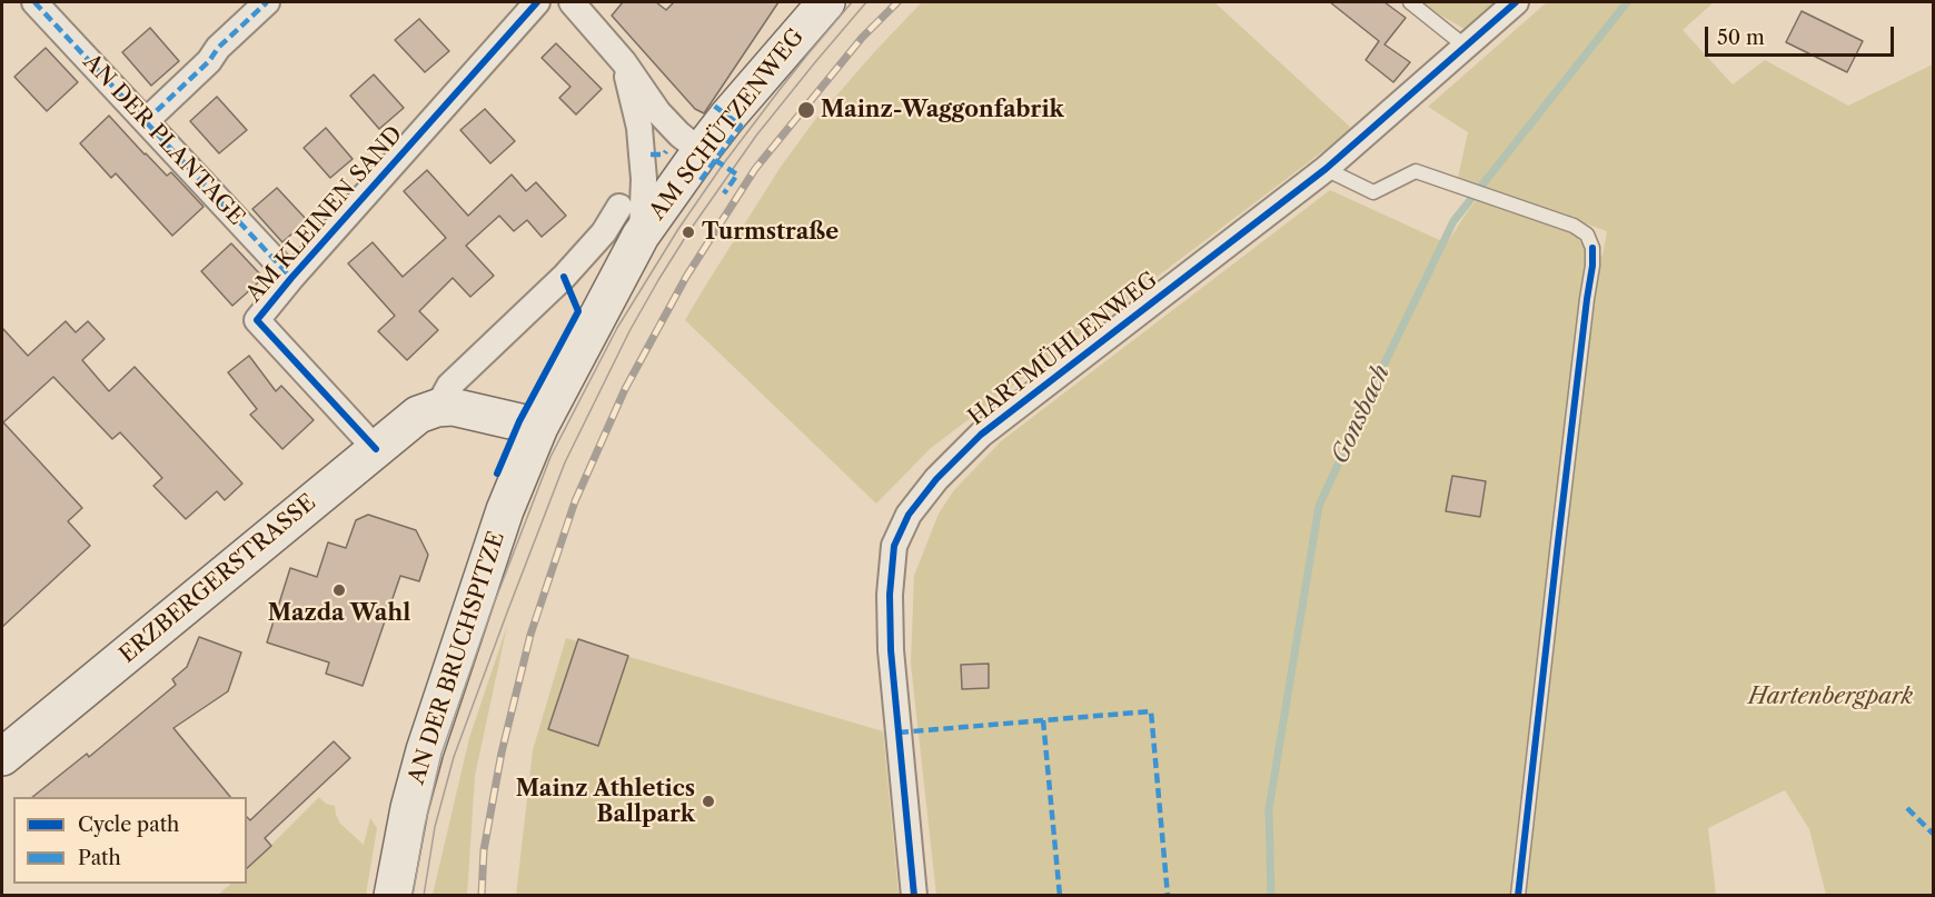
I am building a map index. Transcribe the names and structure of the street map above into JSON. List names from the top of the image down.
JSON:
{
  "streets": {
    "main road": ["AM SCHÜTZENWEG", "ERZBERGERSTRASSE", "AN DER BRUCHSPITZE"],
    "street": ["AN DER PLANTAGE", "AM KLEINEN SAND", "HARTMÜHLENWEG"]
  },
  "crossings": [
    ["AM SCHÜTZENWEG", "ERZBERGERSTRASSE"],
    ["AM SCHÜTZENWEG", "AN DER BRUCHSPITZE"],
    ["AN DER PLANTAGE", "AM KLEINEN SAND"],
    ["AM KLEINEN SAND", "ERZBERGERSTRASSE"]
  ],
  "water": ["Gonsbach"],
  "parks": ["Hartenbergpark"],
  "places": [
    "Mainz-Waggonfabrik",
    "Turmstraße",
    "Mazda Wahl",
    "Mainz Athletics Ballpark"
  ],
  "legend": ["Cycle path", "Path"],
  "scale_bar": "50 m"
}
